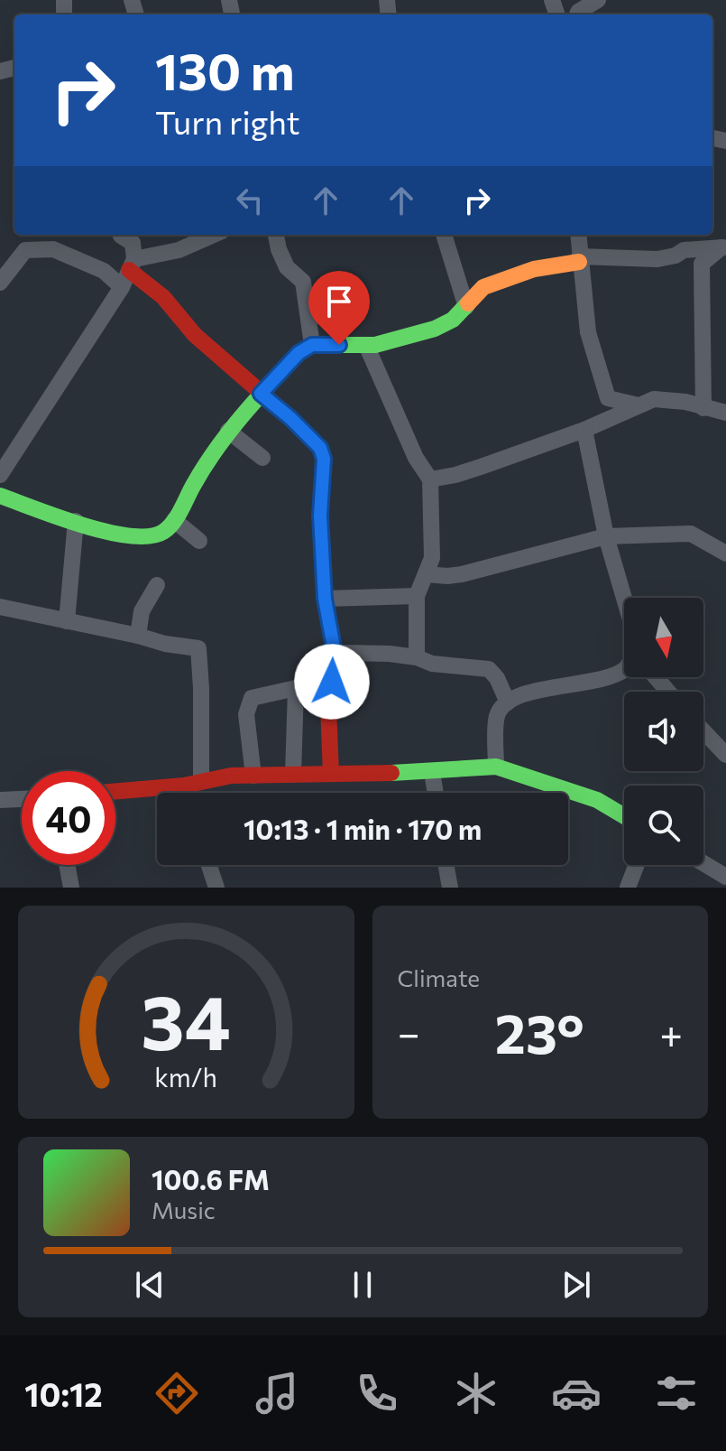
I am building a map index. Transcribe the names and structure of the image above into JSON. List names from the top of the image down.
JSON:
{
  "north": "bottom",
  "page": {
    "turn": ["130 m", "Turn right"],
    "limit": "40",
    "trip": "10:13 · 1 min · 170 m",
    "tile": "Climate",
    "heat": ["−", "23°", "+"],
    "song": ["100.6 FM", "Music"],
    "tabs": "10:12",
    "gauge": ["34", "km/h"]
  }
}
